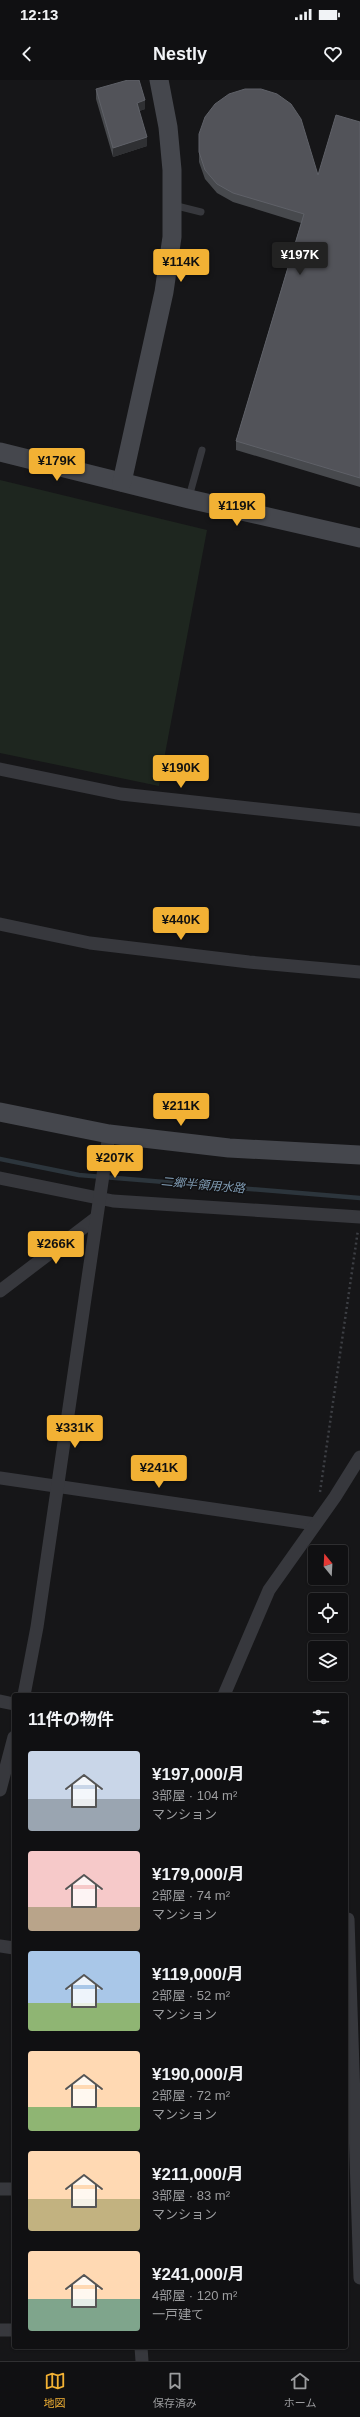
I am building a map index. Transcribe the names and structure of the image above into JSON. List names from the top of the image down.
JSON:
{
  "water": ["二郷半領用水路"],
  "north": "top",
  "page": {
    "status": "12:13",
    "header": "Nestly",
    "price": [
      "¥197K",
      "¥114K",
      "¥179K",
      "¥119K",
      "¥190K",
      "¥440K",
      "¥211K",
      "¥207K",
      "¥266K",
      "¥331K",
      "¥241K"
    ],
    "heading": "11件の物件",
    "list": [
      {
        "name": "¥197,000/月",
        "note": "3部屋 · 104 m² · マンション"
      },
      {
        "name": "¥179,000/月",
        "note": "2部屋 · 74 m² · マンション"
      },
      {
        "name": "¥119,000/月",
        "note": "2部屋 · 52 m² · マンション"
      },
      {
        "name": "¥190,000/月",
        "note": "2部屋 · 72 m² · マンション"
      },
      {
        "name": "¥211,000/月",
        "note": "3部屋 · 83 m² · マンション"
      },
      {
        "name": "¥241,000/月",
        "note": "4部屋 · 120 m² · 一戸建て"
      }
    ],
    "tabs": ["地図", "保存済み", "ホーム"]
  }
}
